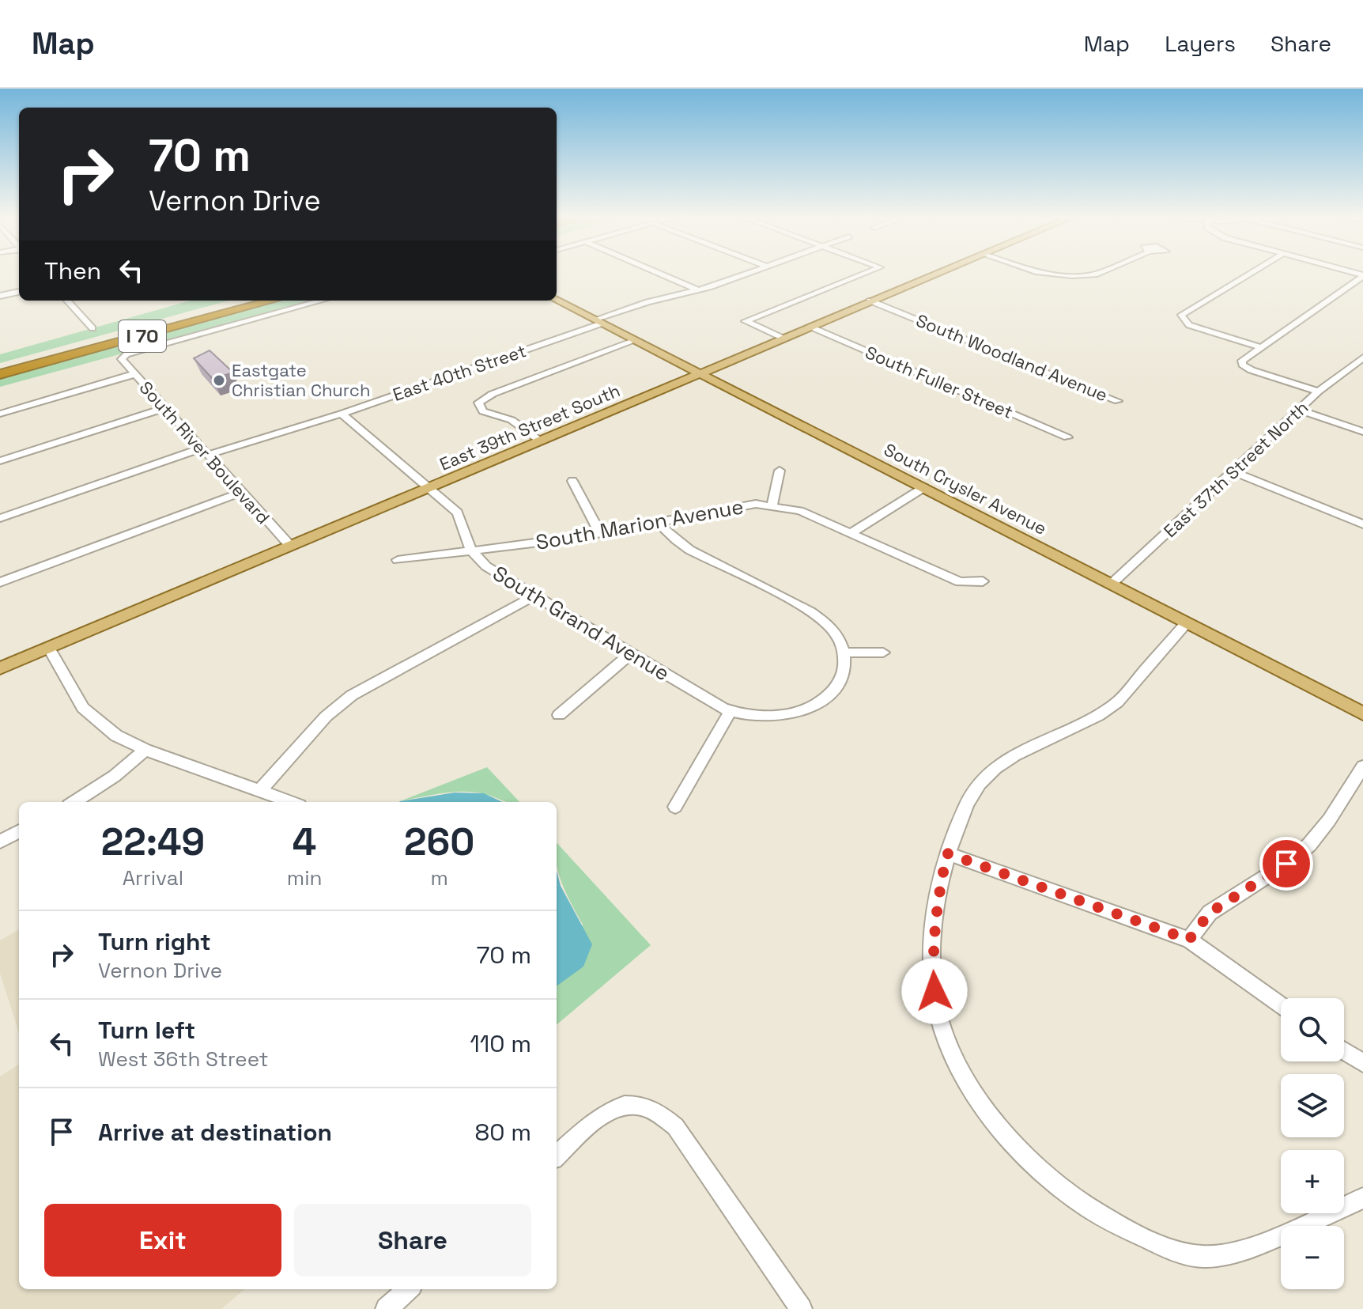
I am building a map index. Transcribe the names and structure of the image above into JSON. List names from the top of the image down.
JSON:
{
  "streets": {
    "highway": ["I 70"],
    "main road": ["East 39th Street South", "South Crysler Avenue"],
    "street": [
      "South Woodland Avenue",
      "East 40th Street",
      "South Fuller Street",
      "South River Boulevard",
      "East 37th Street North",
      "South Marion Avenue",
      "South Grand Avenue"
    ]
  },
  "crossings": [
    ["South Woodland Avenue", "East 39th Street South"],
    ["East 40th Street", "South River Boulevard"],
    ["East 40th Street", "South Crysler Avenue"],
    ["East 40th Street", "South Grand Avenue"],
    ["South Fuller Street", "East 39th Street South"],
    ["East 39th Street South", "South River Boulevard"],
    ["East 39th Street South", "South Crysler Avenue"],
    ["East 39th Street South", "South Grand Avenue"],
    ["East 37th Street North", "South Crysler Avenue"],
    ["South Marion Avenue", "South Grand Avenue"]
  ],
  "places": ["Eastgate Christian Church"],
  "page": {
    "header": "Map",
    "nav": ["Map", "Layers", "Share"],
    "turn": ["70 m", "Vernon Drive"],
    "then": "Then",
    "eta": [
      "22:49",
      "Arrival",
      "4",
      "min",
      "260",
      "m"
    ],
    "list": [
      {
        "name": "Turn right",
        "note": "Vernon Drive",
        "value": "70 m"
      },
      {
        "name": "Turn left",
        "note": "West 36th Street",
        "value": "110 m"
      },
      {
        "name": "Arrive at destination",
        "value": "80 m"
      }
    ],
    "map_buttons": ["+", "−"],
    "buttons": ["Exit", "Share"]
  }
}
